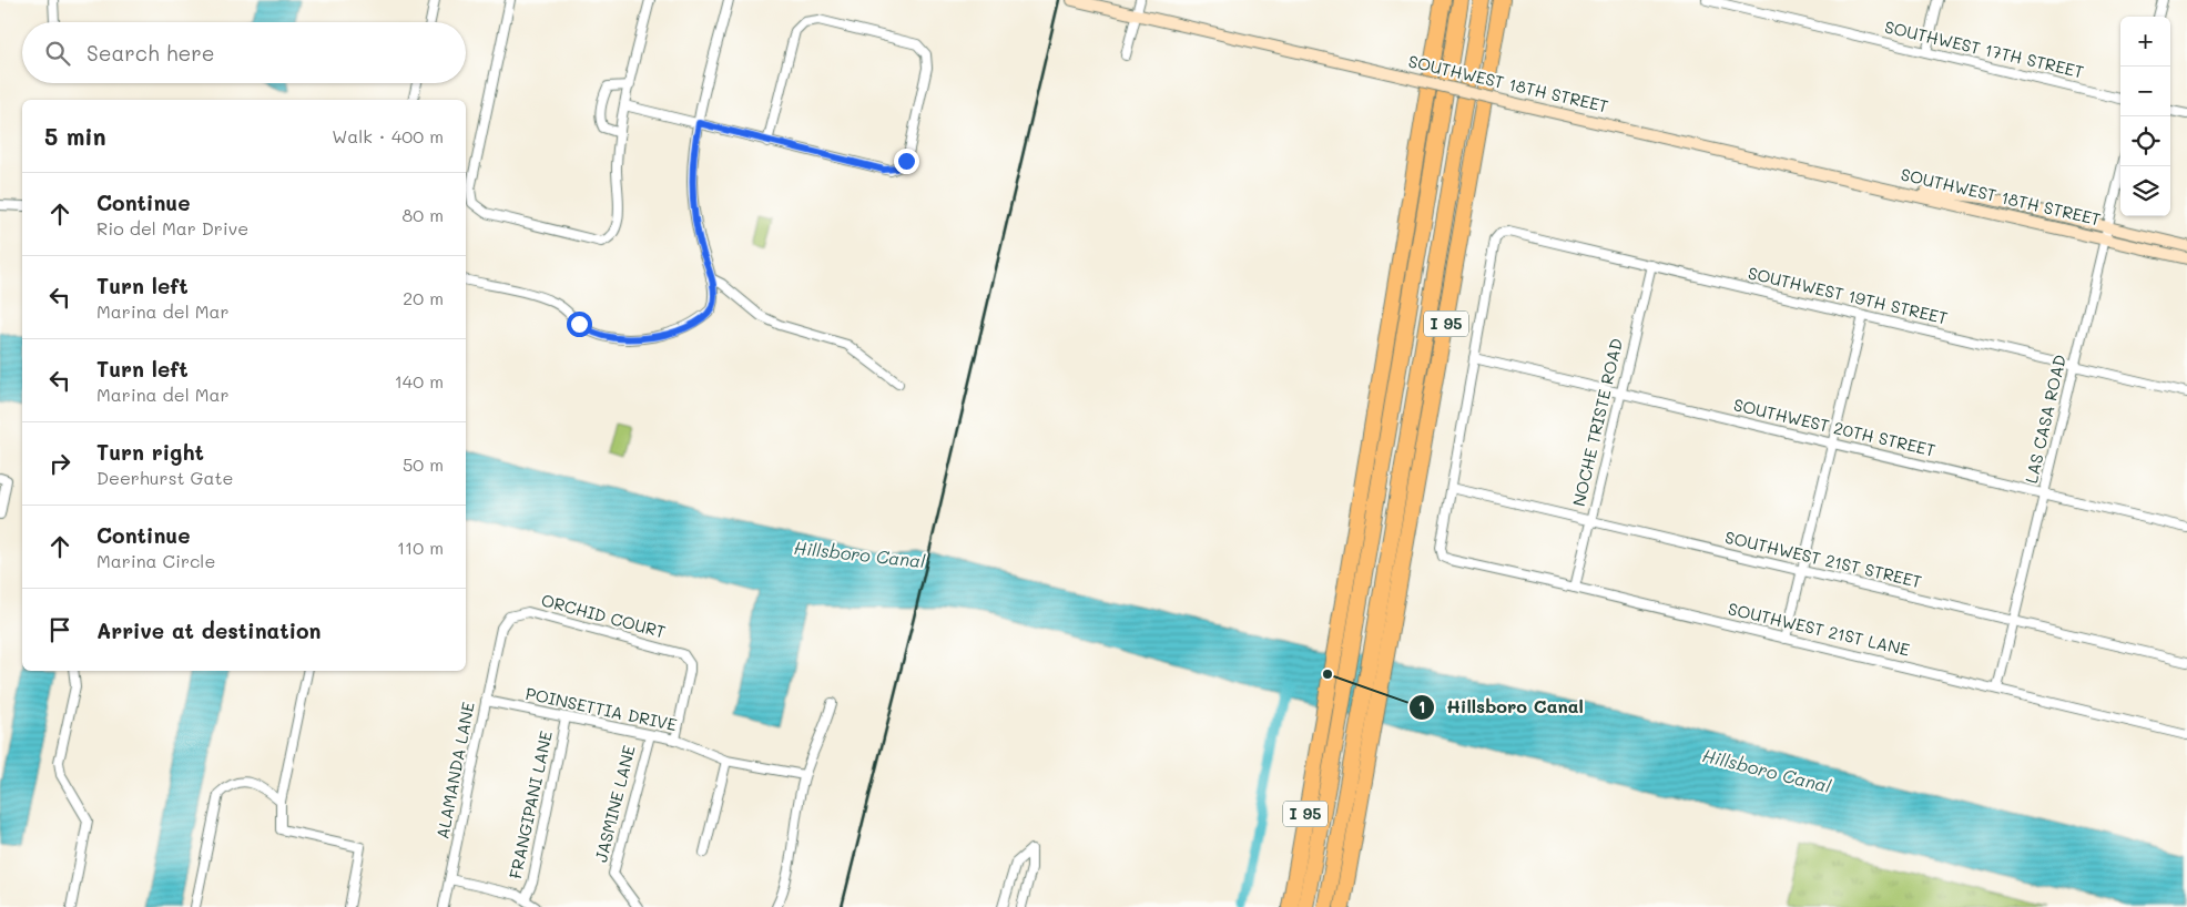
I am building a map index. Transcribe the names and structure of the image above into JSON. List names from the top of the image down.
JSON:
{
  "streets": {
    "highway": ["I 95"],
    "main road": ["SOUTHWEST 18TH STREET"],
    "street": [
      "SOUTHWEST 17TH STREET",
      "SOUTHWEST 19TH STREET",
      "LAS CASA ROAD",
      "NOCHE TRISTE ROAD",
      "SOUTHWEST 20TH STREET",
      "SOUTHWEST 21ST STREET",
      "ORCHID COURT",
      "SOUTHWEST 21ST LANE",
      "POINSETTIA DRIVE",
      "ALAMANDA LANE",
      "JASMINE LANE",
      "FRANGIPANI LANE"
    ]
  },
  "crossings": [
    ["SOUTHWEST 18TH STREET", "LAS CASA ROAD"],
    ["SOUTHWEST 19TH STREET", "LAS CASA ROAD"],
    ["SOUTHWEST 19TH STREET", "NOCHE TRISTE ROAD"],
    ["SOUTHWEST 19TH STREET", "SOUTHWEST 20TH STREET"],
    ["LAS CASA ROAD", "SOUTHWEST 20TH STREET"],
    ["LAS CASA ROAD", "SOUTHWEST 21ST STREET"],
    ["LAS CASA ROAD", "SOUTHWEST 21ST LANE"],
    ["NOCHE TRISTE ROAD", "SOUTHWEST 20TH STREET"],
    ["NOCHE TRISTE ROAD", "SOUTHWEST 21ST STREET"],
    ["NOCHE TRISTE ROAD", "SOUTHWEST 21ST LANE"],
    ["SOUTHWEST 21ST STREET", "SOUTHWEST 21ST LANE"],
    ["ORCHID COURT", "POINSETTIA DRIVE"],
    ["ORCHID COURT", "ALAMANDA LANE"],
    ["POINSETTIA DRIVE", "ALAMANDA LANE"],
    ["POINSETTIA DRIVE", "JASMINE LANE"],
    ["POINSETTIA DRIVE", "FRANGIPANI LANE"]
  ],
  "water": ["Hillsboro Canal"],
  "places": ["Hillsboro Canal"],
  "page": {
    "map_buttons": ["+", "−"],
    "search": "Search here",
    "heading": ["5 min", "Walk · 400 m"],
    "list": [
      ["Continue", "Rio del Mar Drive", "80 m"],
      ["Turn left", "Marina del Mar", "20 m"],
      ["Turn left", "Marina del Mar", "140 m"],
      ["Turn right", "Deerhurst Gate", "50 m"],
      ["Continue", "Marina Circle", "110 m"],
      "Arrive at destination"
    ]
  }
}
